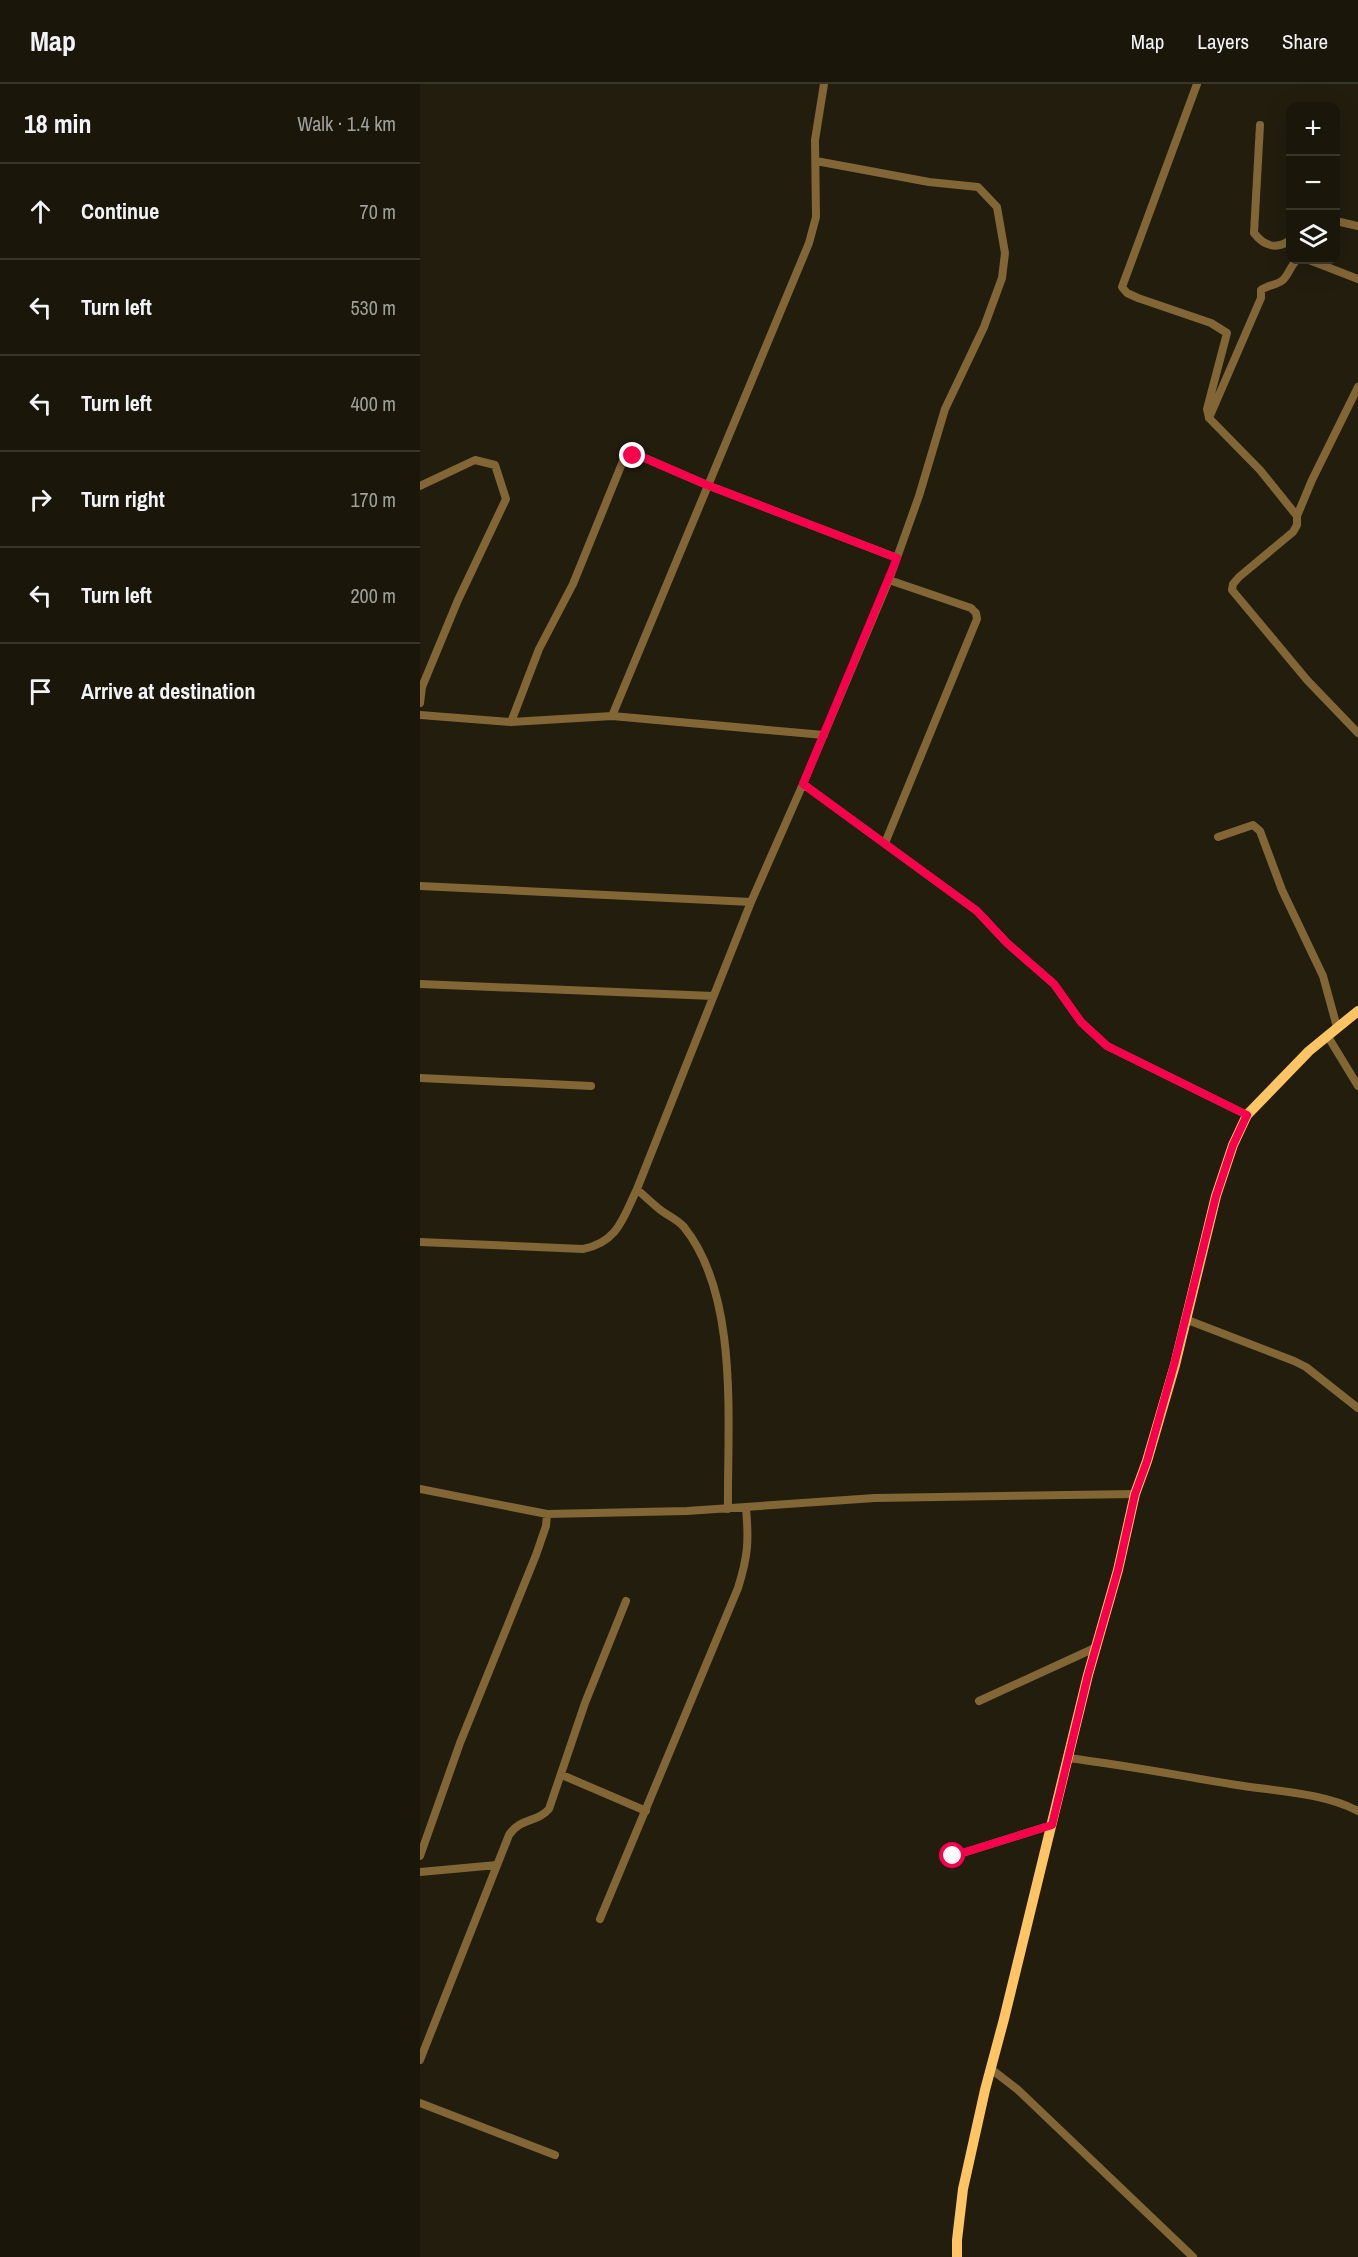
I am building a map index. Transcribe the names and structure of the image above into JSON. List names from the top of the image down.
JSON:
{
  "page": {
    "header": "Map",
    "nav": ["Map", "Layers", "Share"],
    "heading": ["18 min", "Walk · 1.4 km"],
    "map_buttons": ["+", "−"],
    "list": [
      ["Continue", "70 m"],
      ["Turn left", "530 m"],
      ["Turn left", "400 m"],
      ["Turn right", "170 m"],
      ["Turn left", "200 m"],
      "Arrive at destination"
    ]
  }
}
